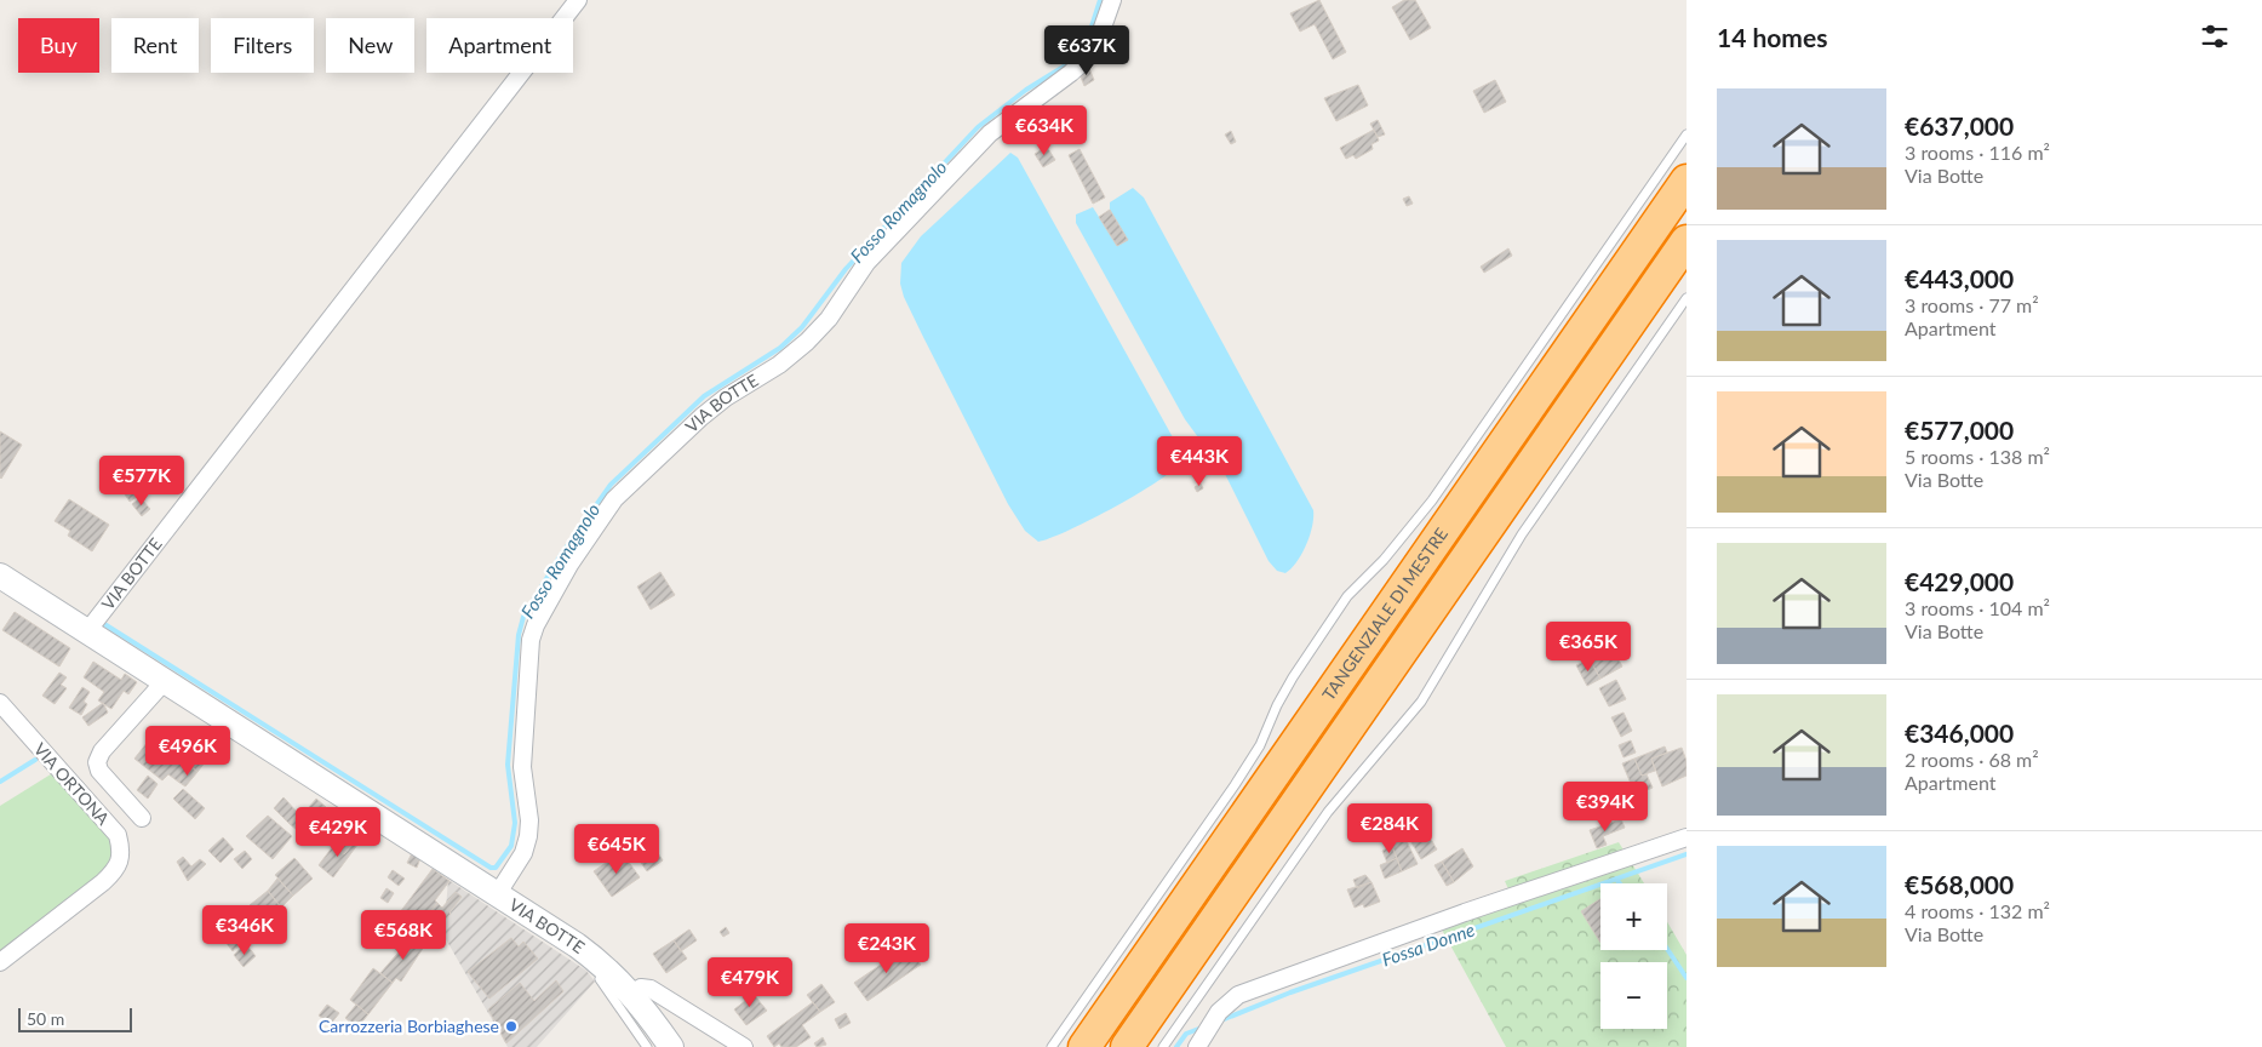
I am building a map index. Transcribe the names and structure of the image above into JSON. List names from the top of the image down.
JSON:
{
  "streets": {
    "highway": ["TANGENZIALE DI MESTRE"],
    "street": ["VIA BOTTE", "VIA ORTONA"]
  },
  "water": ["Fosso Romagnolo", "Fossa Donne"],
  "places": ["Carrozzeria Borbiaghese"],
  "scale_bar": "50 m",
  "page": {
    "heading": "14 homes",
    "chip": [
      "Buy",
      "Rent",
      "Filters",
      "New",
      "Apartment"
    ],
    "price": [
      "€637K",
      "€634K",
      "€443K",
      "€577K",
      "€365K",
      "€496K",
      "€394K",
      "€284K",
      "€429K",
      "€645K",
      "€346K",
      "€568K",
      "€243K",
      "€479K"
    ],
    "list": [
      {
        "name": "€637,000",
        "note": "3 rooms · 116 m² · Via Botte"
      },
      {
        "name": "€443,000",
        "note": "3 rooms · 77 m² · Apartment"
      },
      {
        "name": "€577,000",
        "note": "5 rooms · 138 m² · Via Botte"
      },
      {
        "name": "€429,000",
        "note": "3 rooms · 104 m² · Via Botte"
      },
      {
        "name": "€346,000",
        "note": "2 rooms · 68 m² · Apartment"
      },
      {
        "name": "€568,000",
        "note": "4 rooms · 132 m² · Via Botte"
      }
    ],
    "map_buttons": ["+", "−"],
    "scale": "50 m"
  }
}
